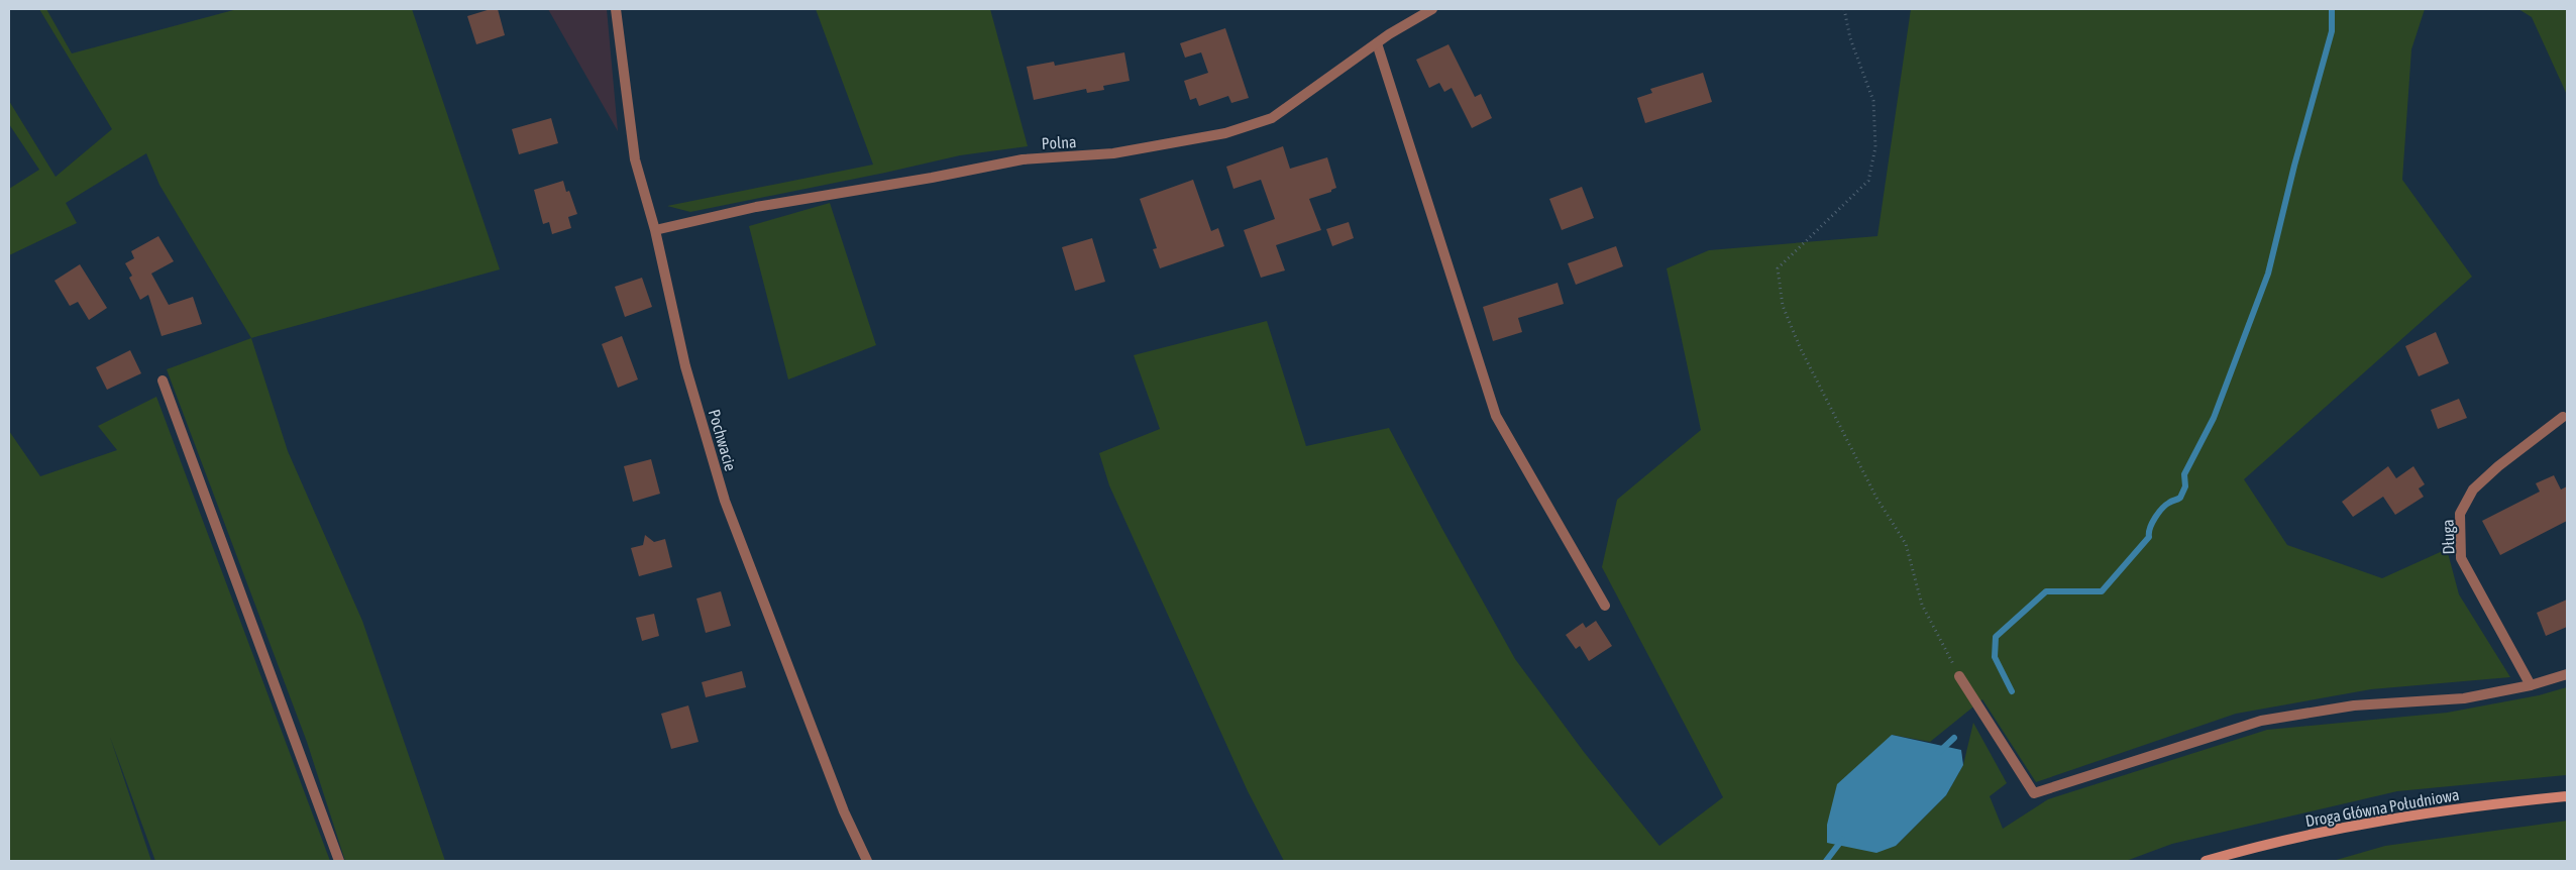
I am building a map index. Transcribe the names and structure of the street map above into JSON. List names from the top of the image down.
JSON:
{
  "streets": {
    "main road": ["Droga Główna Południowa"],
    "street": ["Polna", "Pochwacie", "Długa"]
  },
  "crossings": [
    ["Polna", "Pochwacie"]
  ]
}
